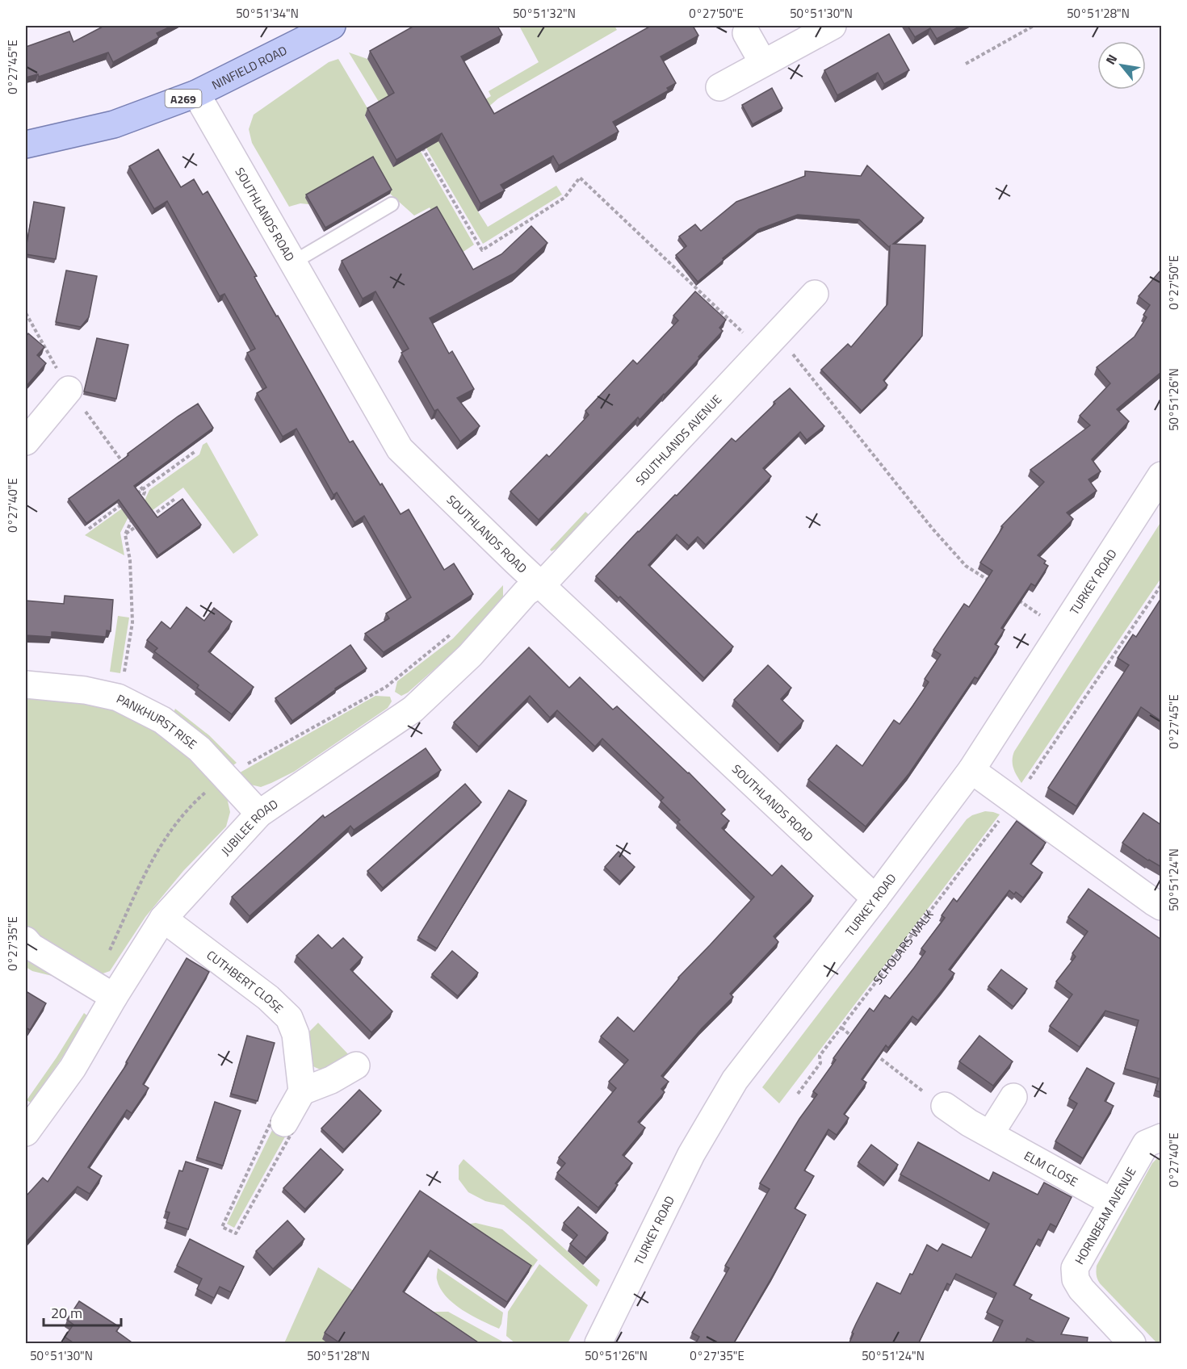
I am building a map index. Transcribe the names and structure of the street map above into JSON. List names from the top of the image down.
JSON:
{
  "streets": {
    "main road": ["NINFIELD ROAD", "A269"],
    "street": [
      "SOUTHLANDS ROAD",
      "SOUTHLANDS AVENUE",
      "TURKEY ROAD",
      "PANKHURST RISE",
      "JUBILEE ROAD",
      "CUTHBERT CLOSE",
      "ELM CLOSE",
      "HORNBEAM AVENUE"
    ],
    "path": ["SCHOLARS WALK"]
  },
  "crossings": [
    ["NINFIELD ROAD", "SOUTHLANDS ROAD"],
    ["SOUTHLANDS ROAD", "SOUTHLANDS AVENUE"],
    ["SOUTHLANDS ROAD", "TURKEY ROAD"],
    ["SOUTHLANDS ROAD", "JUBILEE ROAD"],
    ["SOUTHLANDS AVENUE", "JUBILEE ROAD"],
    ["PANKHURST RISE", "JUBILEE ROAD"],
    ["JUBILEE ROAD", "CUTHBERT CLOSE"],
    ["ELM CLOSE", "HORNBEAM AVENUE"]
  ],
  "scale_bar": "20 m",
  "north": "top left",
  "coordinates": [
    "50°51'34\"N",
    "50°51'32\"N",
    "0°27'50\"E",
    "50°51'30\"N",
    "50°51'28\"N",
    "0°27'45\"E",
    "50°51'26\"N",
    "0°27'40\"E",
    "50°51'24\"N",
    "0°27'35\"E"
  ]
}
